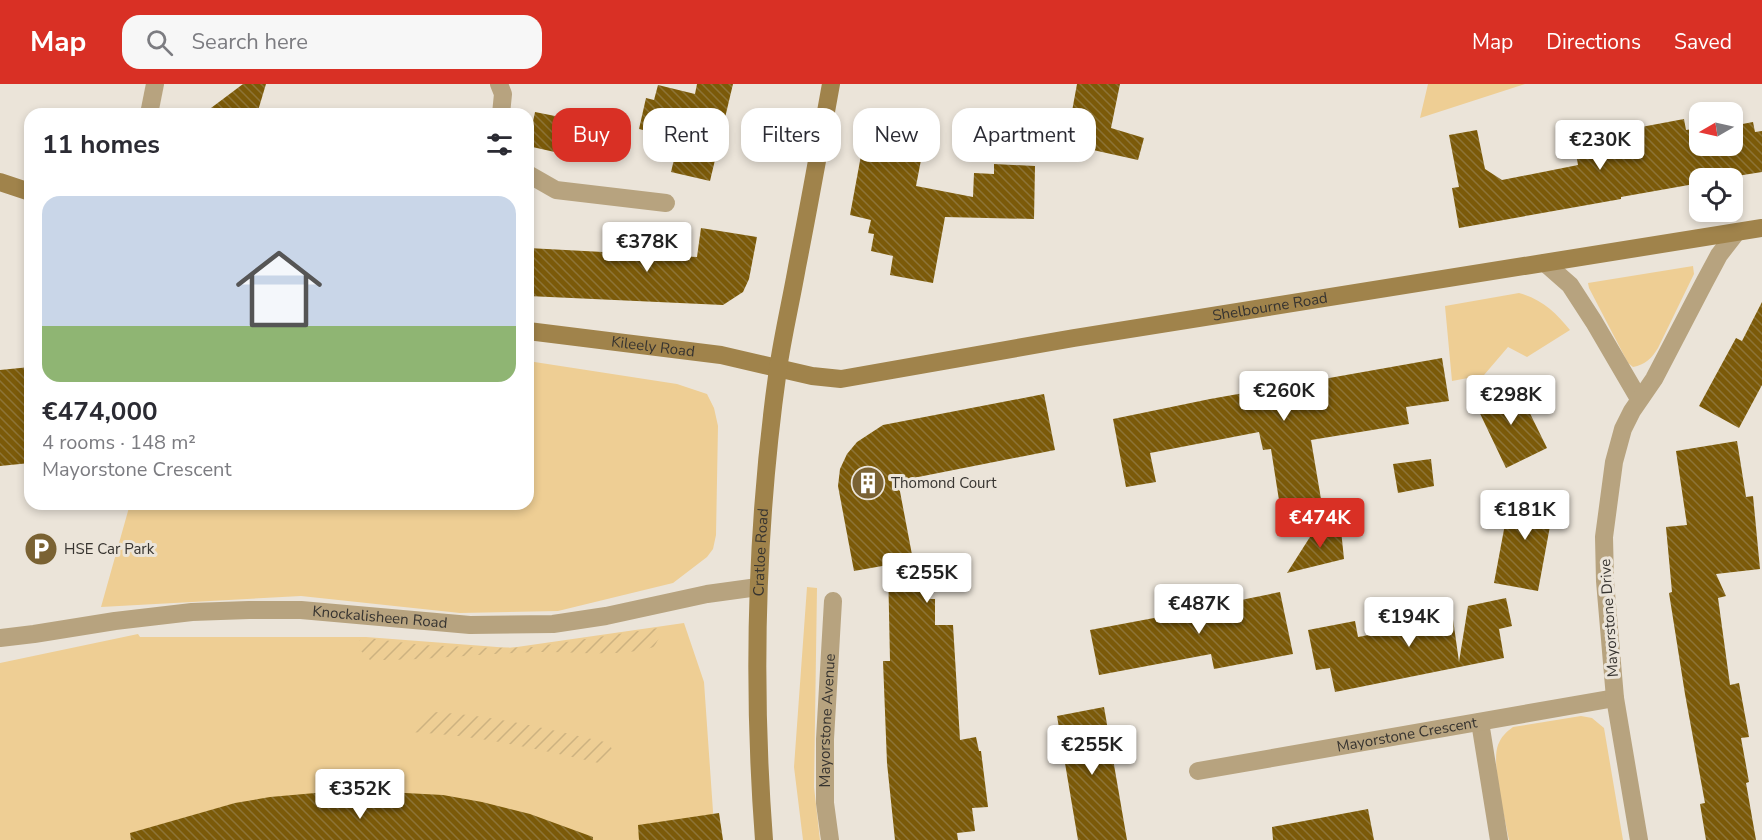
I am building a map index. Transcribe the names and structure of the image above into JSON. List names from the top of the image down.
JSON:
{
  "streets": {
    "main road": ["Shelbourne Road", "Kileely Road", "Cratloe Road"],
    "street": [
      "Knockalisheen Road",
      "Mayorstone Drive",
      "Mayorstone Avenue",
      "Mayorstone Crescent"
    ]
  },
  "crossings": [
    ["Shelbourne Road", "Kileely Road"],
    ["Shelbourne Road", "Cratloe Road"],
    ["Shelbourne Road", "Mayorstone Drive"],
    ["Kileely Road", "Cratloe Road"],
    ["Cratloe Road", "Knockalisheen Road"],
    ["Mayorstone Drive", "Mayorstone Crescent"]
  ],
  "places": {
    "building": ["Thomond Court"],
    "parking": ["HSE Car Park"]
  },
  "north": "left",
  "page": {
    "header": "Map",
    "search": "Search here",
    "nav": ["Map", "Directions", "Saved"],
    "chip": [
      "Buy",
      "Rent",
      "Filters",
      "New",
      "Apartment"
    ],
    "heading": "11 homes",
    "price": [
      "€230K",
      "€378K",
      "€260K",
      "€298K",
      "€181K",
      "€474K",
      "€255K",
      "€487K",
      "€194K",
      "€255K",
      "€352K"
    ],
    "list": [
      {
        "name": "€474,000",
        "note": "4 rooms · 148 m² · Mayorstone Crescent"
      }
    ]
  }
}
